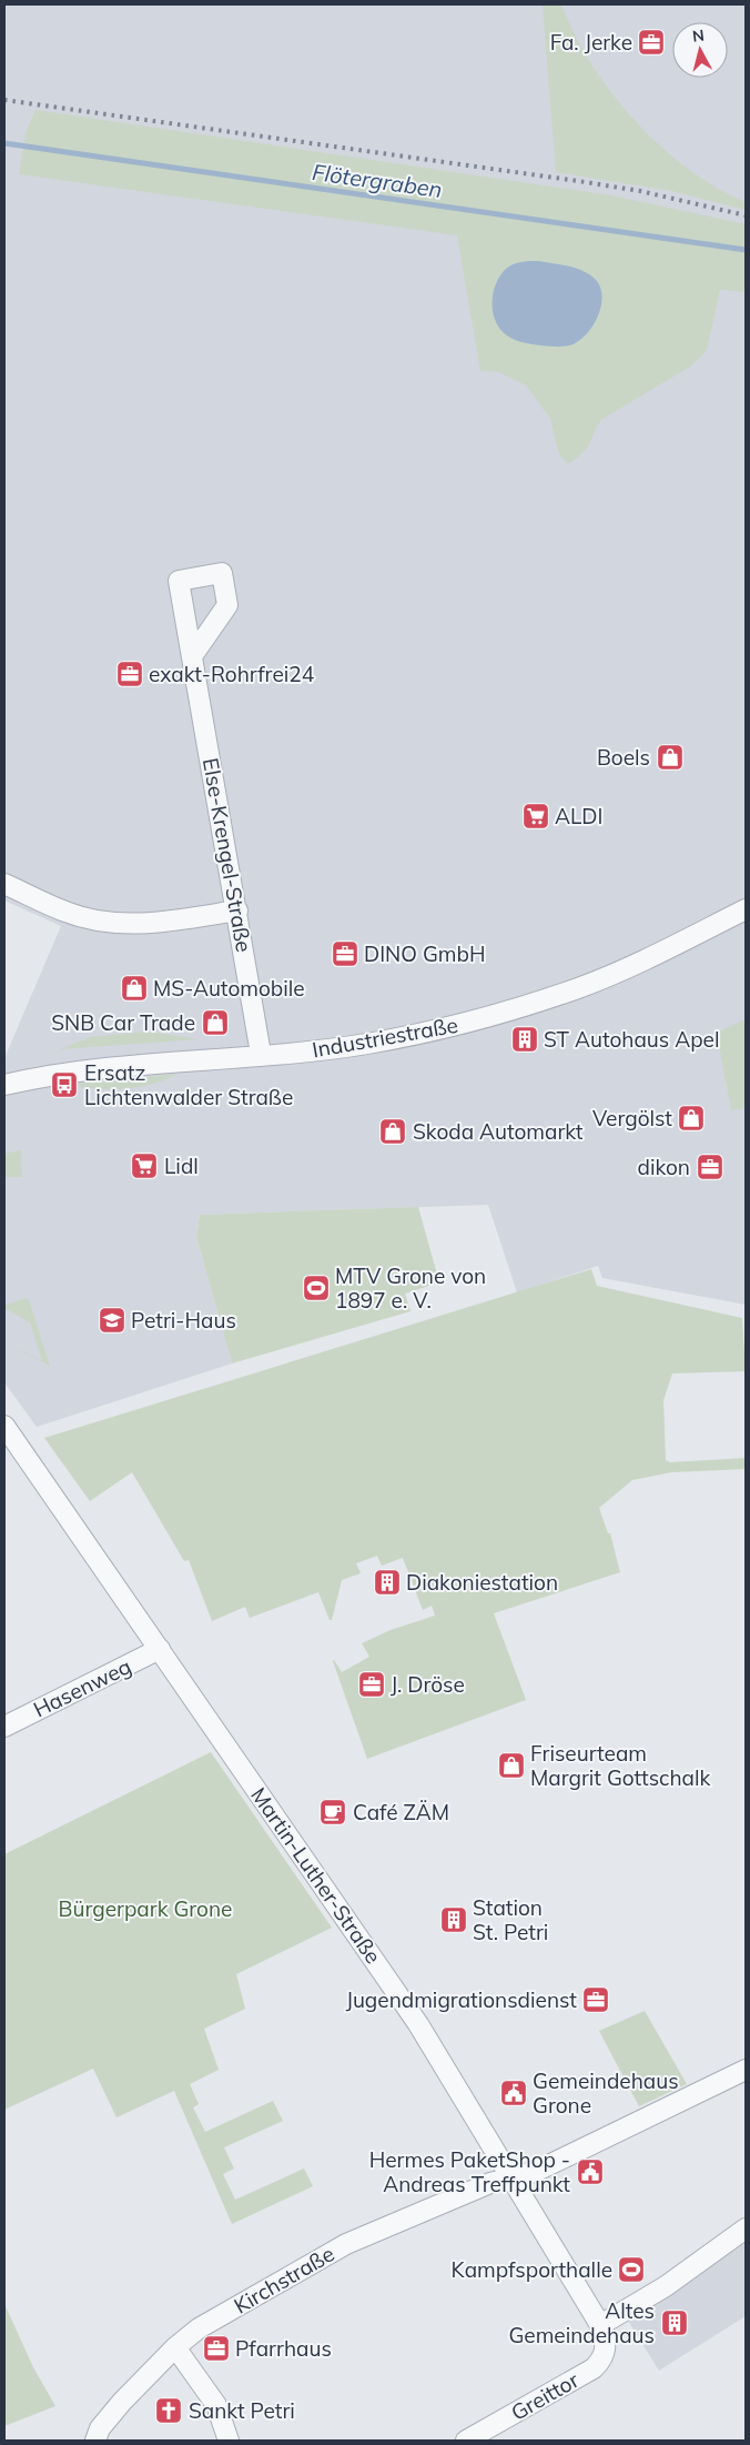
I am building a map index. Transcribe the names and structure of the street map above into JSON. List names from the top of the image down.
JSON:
{
  "streets": {
    "street": [
      "Else-Krengel-Straße",
      "Industriestraße",
      "Hasenweg",
      "Martin-Luther-Straße",
      "Kirchstraße",
      "Greittor"
    ]
  },
  "crossings": [
    ["Else-Krengel-Straße", "Industriestraße"],
    ["Hasenweg", "Martin-Luther-Straße"],
    ["Martin-Luther-Straße", "Kirchstraße"],
    ["Martin-Luther-Straße", "Greittor"]
  ],
  "water": ["Flötergraben"],
  "parks": ["Bürgerpark Grone"],
  "places": {
    "office": [
      "Fa. Jerke",
      "exakt-Rohrfrei24",
      "DINO GmbH",
      "dikon",
      "J. Dröse",
      "Jugendmigrationsdienst",
      "Pfarrhaus"
    ],
    "shop": [
      "Boels",
      "MS-Automobile",
      "SNB Car Trade",
      "Vergölst",
      "Skoda Automarkt",
      "Friseurteam Margrit Gottschalk"
    ],
    "supermarket": ["ALDI", "Lidl"],
    "building": [
      "ST Autohaus Apel",
      "Diakoniestation",
      "Station St. Petri",
      "Altes Gemeindehaus"
    ],
    "bus stop": ["Ersatz Lichtenwalder Straße"],
    "sports": ["MTV Grone von 1897 e. V.", "Kampfsporthalle"],
    "school or university": ["Petri-Haus"],
    "cafe": ["Café ZÄM"],
    "public building": ["Gemeindehaus Grone", "Hermes PaketShop - Andreas Treffpunkt"],
    "church": ["Sankt Petri"]
  },
  "north": "top"
}
